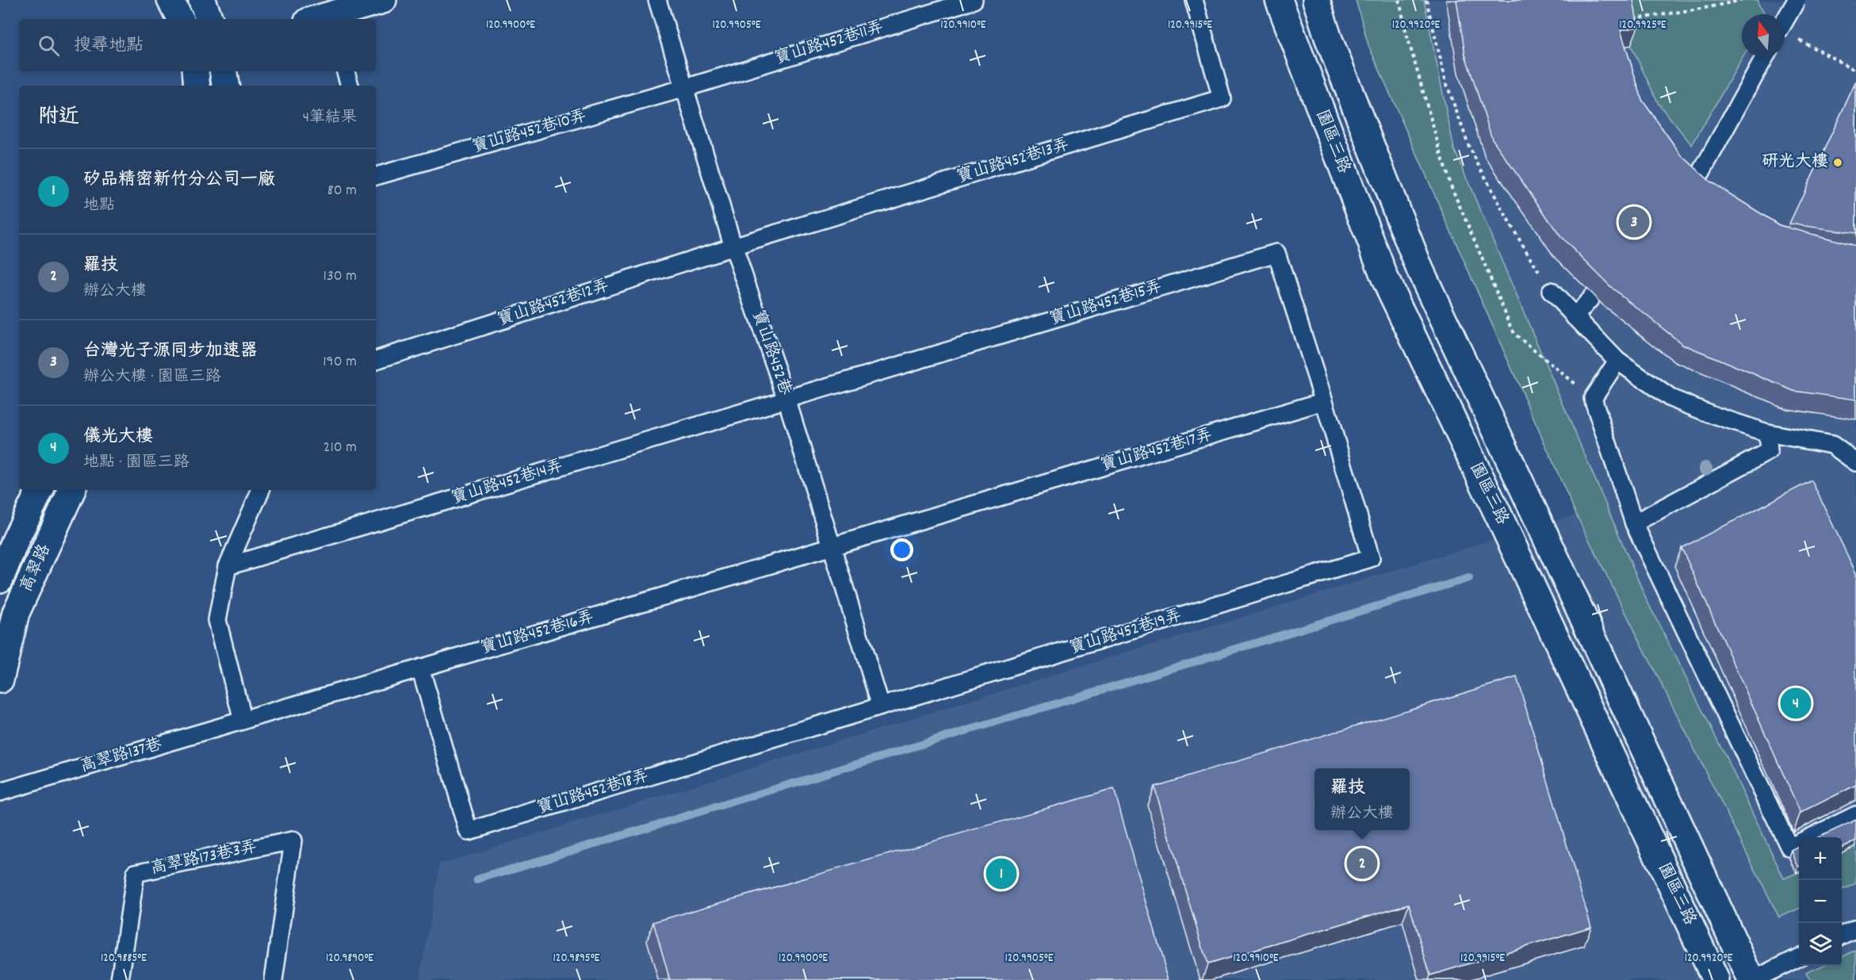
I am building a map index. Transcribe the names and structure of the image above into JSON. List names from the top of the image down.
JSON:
{
  "streets": {
    "street": ["園區三路", "高翠路"],
    "lane": [
      "寶山路452巷11弄",
      "寶山路452巷10弄",
      "寶山路452巷13弄",
      "寶山路452巷12弄",
      "寶山路452巷15弄",
      "寶山路452巷",
      "寶山路452巷17弄",
      "寶山路452巷14弄",
      "寶山路452巷19弄",
      "寶山路452巷16弄",
      "高翠路137巷",
      "寶山路452巷18弄",
      "高翠路173巷3弄"
    ]
  },
  "crossings": [
    ["寶山路452巷11弄", "寶山路452巷10弄"],
    ["寶山路452巷11弄", "寶山路452巷"],
    ["寶山路452巷10弄", "寶山路452巷"],
    ["寶山路452巷13弄", "寶山路452巷12弄"],
    ["寶山路452巷13弄", "寶山路452巷"],
    ["寶山路452巷12弄", "寶山路452巷"],
    ["寶山路452巷15弄", "寶山路452巷"],
    ["寶山路452巷15弄", "寶山路452巷17弄"],
    ["寶山路452巷15弄", "寶山路452巷14弄"],
    ["寶山路452巷15弄", "寶山路452巷19弄"],
    ["寶山路452巷", "寶山路452巷17弄"],
    ["寶山路452巷", "寶山路452巷14弄"],
    ["寶山路452巷", "寶山路452巷19弄"],
    ["寶山路452巷", "寶山路452巷16弄"],
    ["寶山路452巷", "寶山路452巷18弄"],
    ["寶山路452巷17弄", "寶山路452巷19弄"],
    ["寶山路452巷17弄", "寶山路452巷16弄"],
    ["寶山路452巷19弄", "寶山路452巷18弄"],
    ["寶山路452巷16弄", "高翠路137巷"],
    ["寶山路452巷16弄", "寶山路452巷18弄"]
  ],
  "places": ["研光大樓"],
  "north": "top",
  "page": {
    "search": "搜尋地點",
    "heading": ["附近", "4筆結果"],
    "list": [
      {
        "mark": "1",
        "name": "矽品精密新竹分公司一廠",
        "note": "地點",
        "value": "80 m"
      },
      {
        "mark": "2",
        "name": "羅技",
        "note": "辦公大樓",
        "value": "130 m"
      },
      {
        "mark": "3",
        "name": "台灣光子源同步加速器",
        "note": "辦公大樓 · 園區三路",
        "value": "190 m"
      },
      {
        "mark": "4",
        "name": "儀光大樓",
        "note": "地點 · 園區三路",
        "value": "210 m"
      }
    ],
    "pins": [
      "3",
      "4",
      "2",
      "1"
    ],
    "popup": ["羅技", "辦公大樓"],
    "map_buttons": ["+", "−"]
  },
  "coordinates": [
    "120.9925°E",
    "120.9900°E",
    "120.9905°E",
    "120.9910°E",
    "120.9915°E",
    "120.9920°E",
    "120.9885°E",
    "120.9890°E",
    "120.9895°E"
  ]
}
